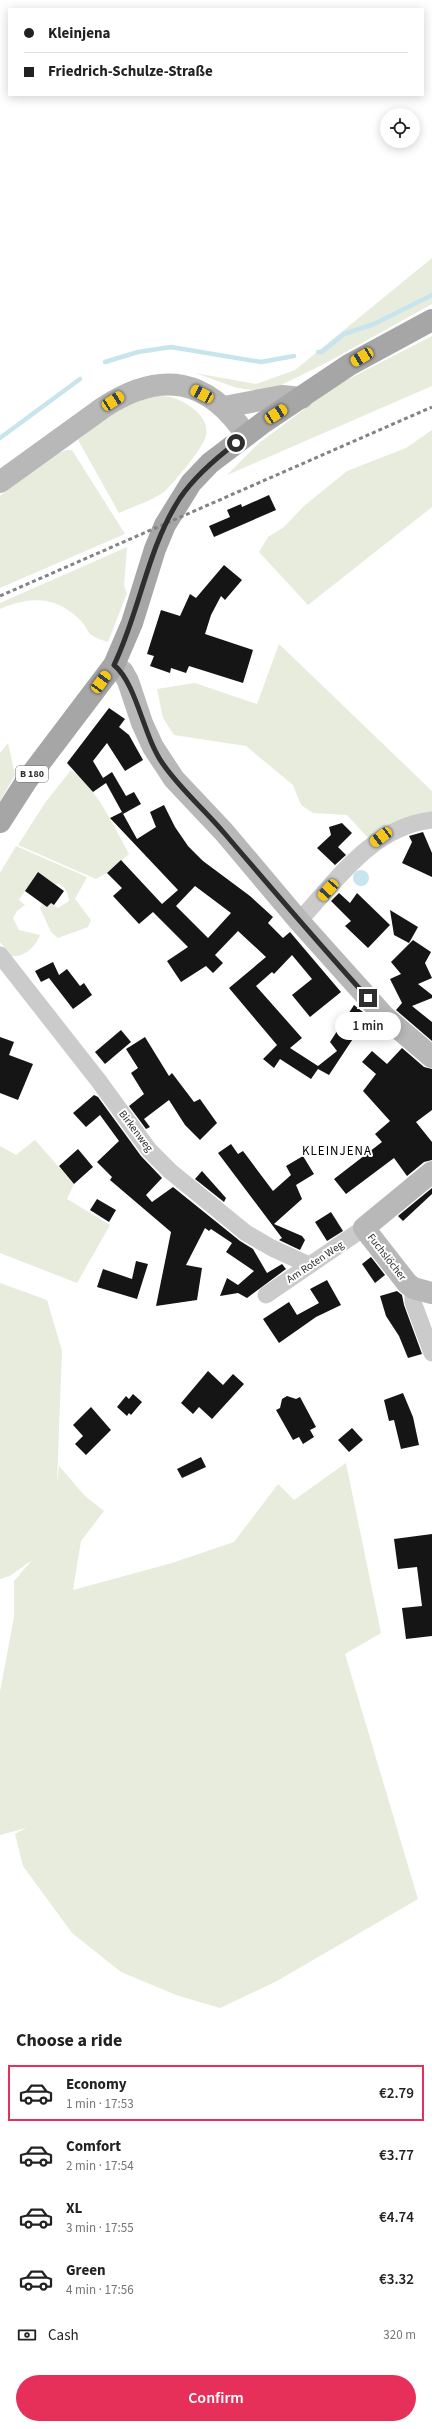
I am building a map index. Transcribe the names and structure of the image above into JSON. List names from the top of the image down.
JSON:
{
  "streets": {
    "main road": ["B 180"],
    "street": ["Birkenweg", "Fuchslöcher", "Am Roten Weg"]
  },
  "crossings": [
    ["Birkenweg", "Am Roten Weg"],
    ["Fuchslöcher", "Am Roten Weg"]
  ],
  "districts": ["KLEINJENA"],
  "page": {
    "banner": ["Kleinjena", "Friedrich-Schulze-Straße"],
    "bubble": "1 min",
    "heading": "Choose a ride",
    "list": [
      {
        "name": "Economy",
        "note": "1 min · 17:53",
        "value": "€2.79"
      },
      {
        "name": "Comfort",
        "note": "2 min · 17:54",
        "value": "€3.77"
      },
      {
        "name": "XL",
        "note": "3 min · 17:55",
        "value": "€4.74"
      },
      {
        "name": "Green",
        "note": "4 min · 17:56",
        "value": "€3.32"
      }
    ],
    "pay": ["Cash", "320 m"],
    "buttons": "Confirm"
  }
}
